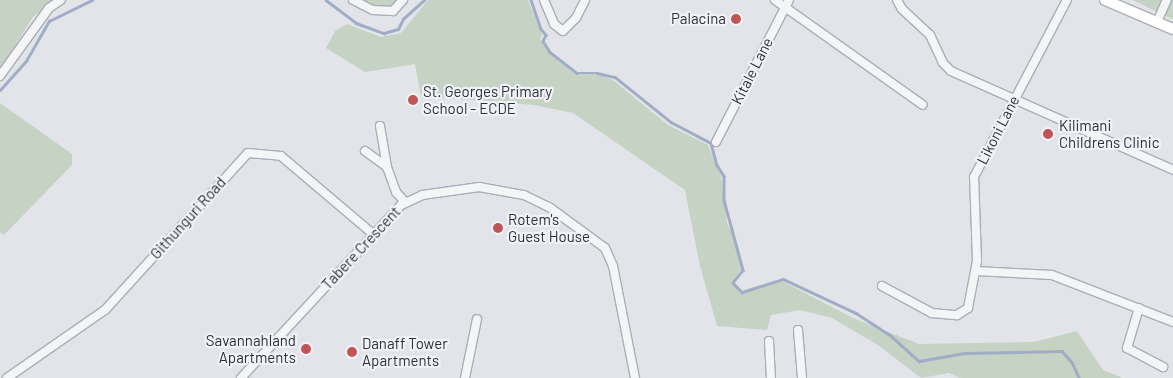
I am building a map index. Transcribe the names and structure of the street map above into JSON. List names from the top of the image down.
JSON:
{
  "streets": {
    "street": [
      "Kitale Lane",
      "Likoni Lane",
      "Githunguri Road",
      "Tabere Crescent"
    ]
  },
  "crossings": [
    ["Githunguri Road", "Tabere Crescent"]
  ],
  "places": [
    "Palacina",
    "St. Georges Primary School - ECDE",
    "Kilimani Childrens Clinic",
    "Rotem's Guest House",
    "Savannahland Apartments",
    "Danaff Tower Apartments"
  ]
}
